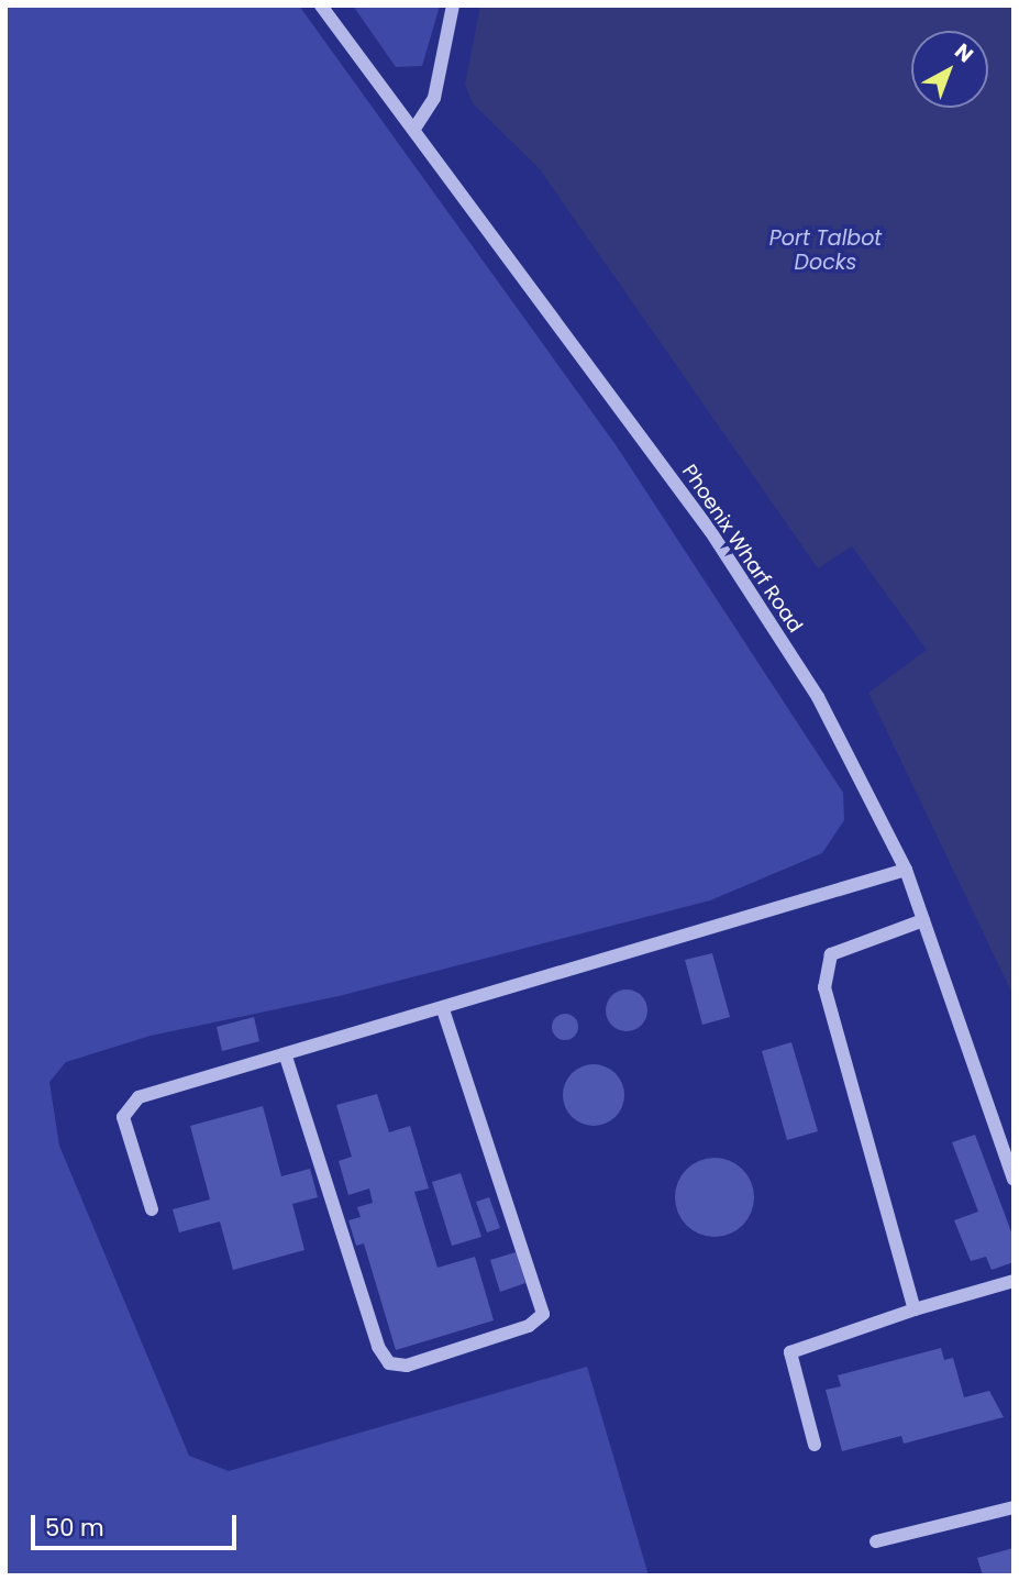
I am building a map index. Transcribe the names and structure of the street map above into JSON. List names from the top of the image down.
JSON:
{
  "streets": {
    "lane": ["Phoenix Wharf Road"]
  },
  "water": ["Port Talbot Docks"],
  "scale_bar": "50 m",
  "north": "top right"
}
